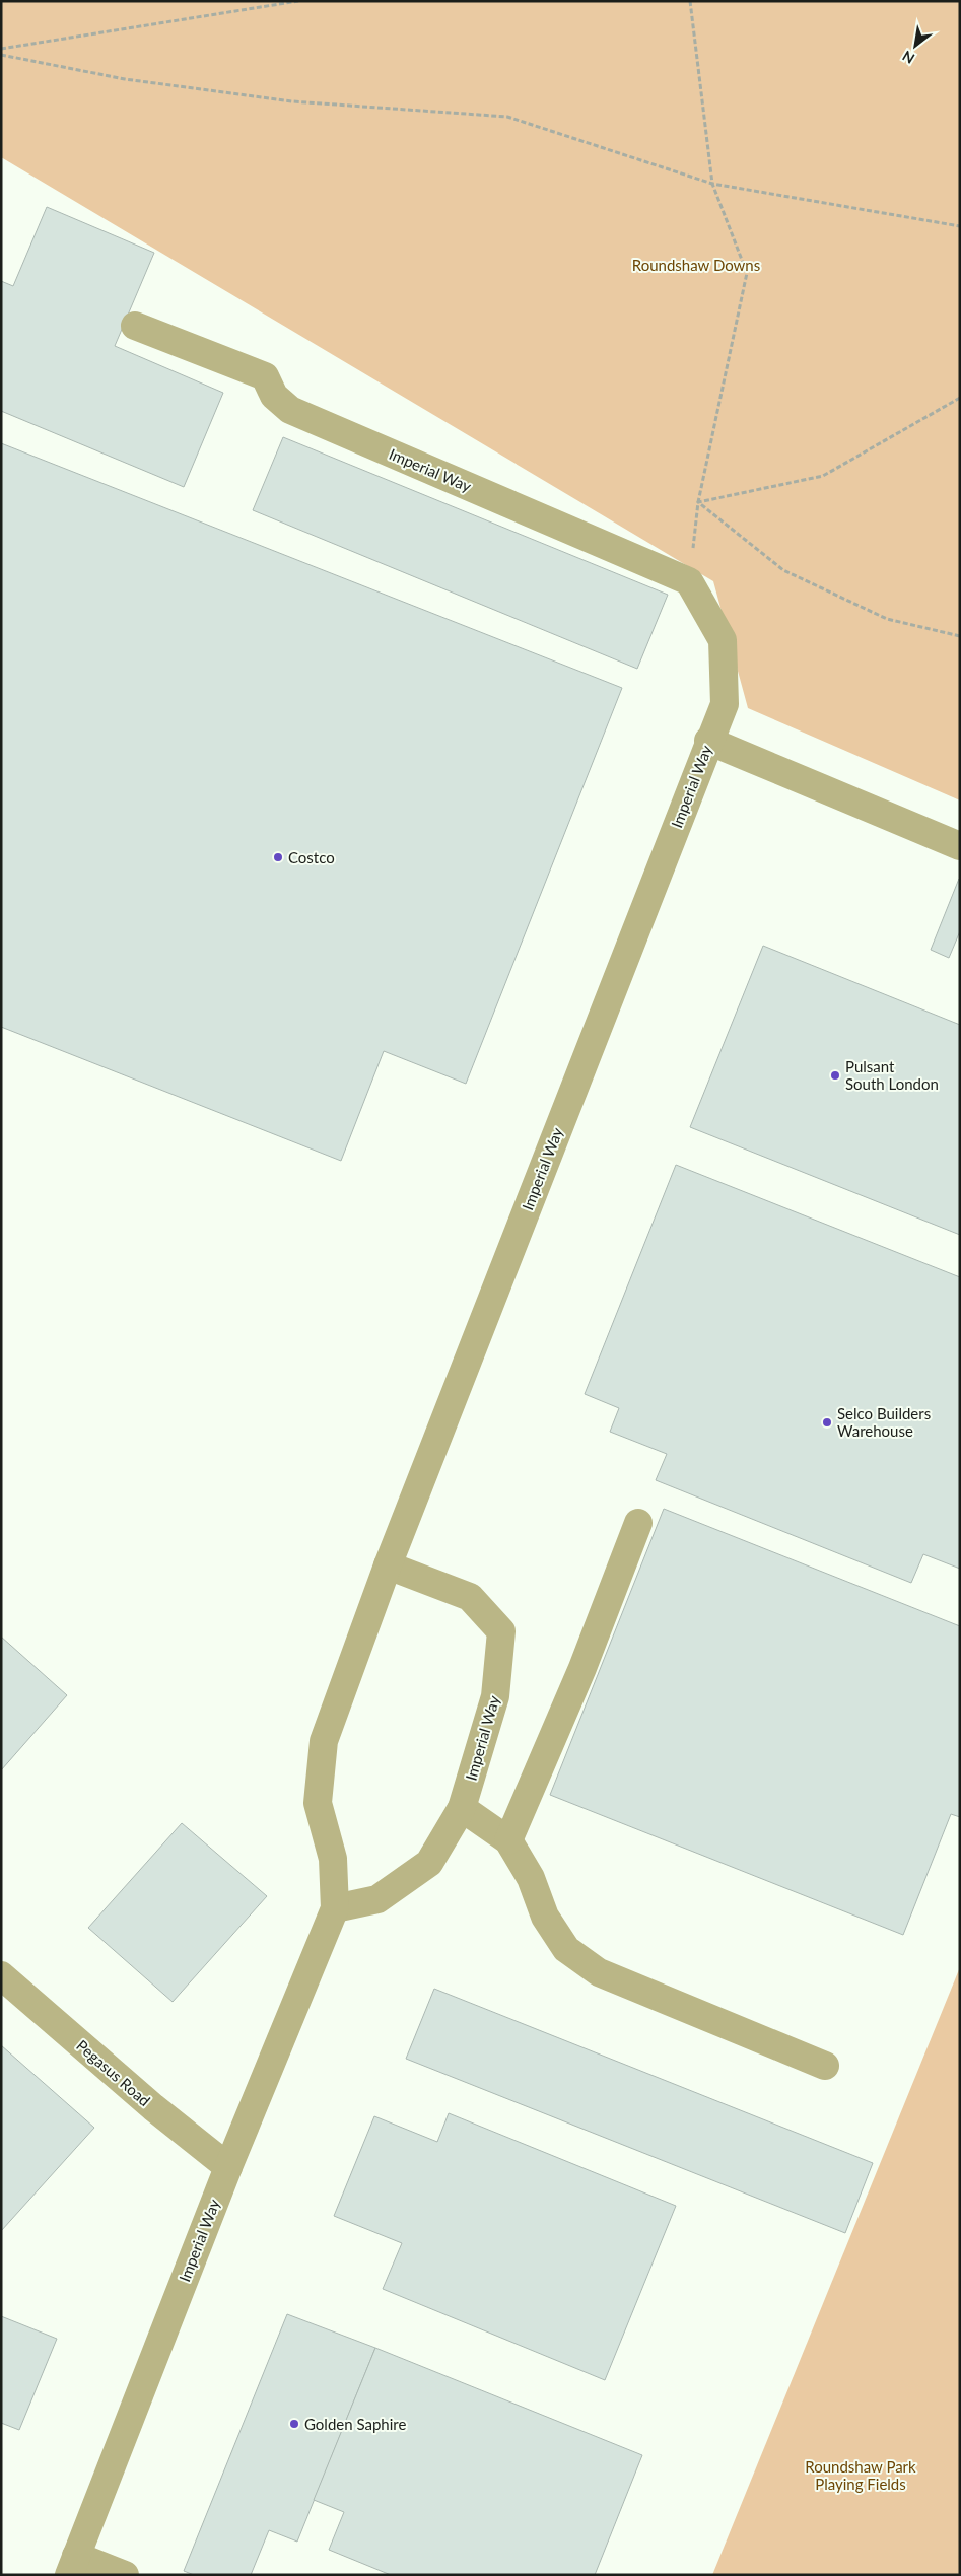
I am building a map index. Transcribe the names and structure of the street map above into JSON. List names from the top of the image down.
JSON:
{
  "streets": {
    "street": ["Imperial Way", "Pegasus Road"]
  },
  "crossings": [
    ["Imperial Way", "Pegasus Road"]
  ],
  "parks": ["Roundshaw Downs", "Roundshaw Park Playing Fields"],
  "places": [
    "Costco",
    "Pulsant South London",
    "Selco Builders Warehouse",
    "Golden Saphire"
  ],
  "north": "bottom left"
}
